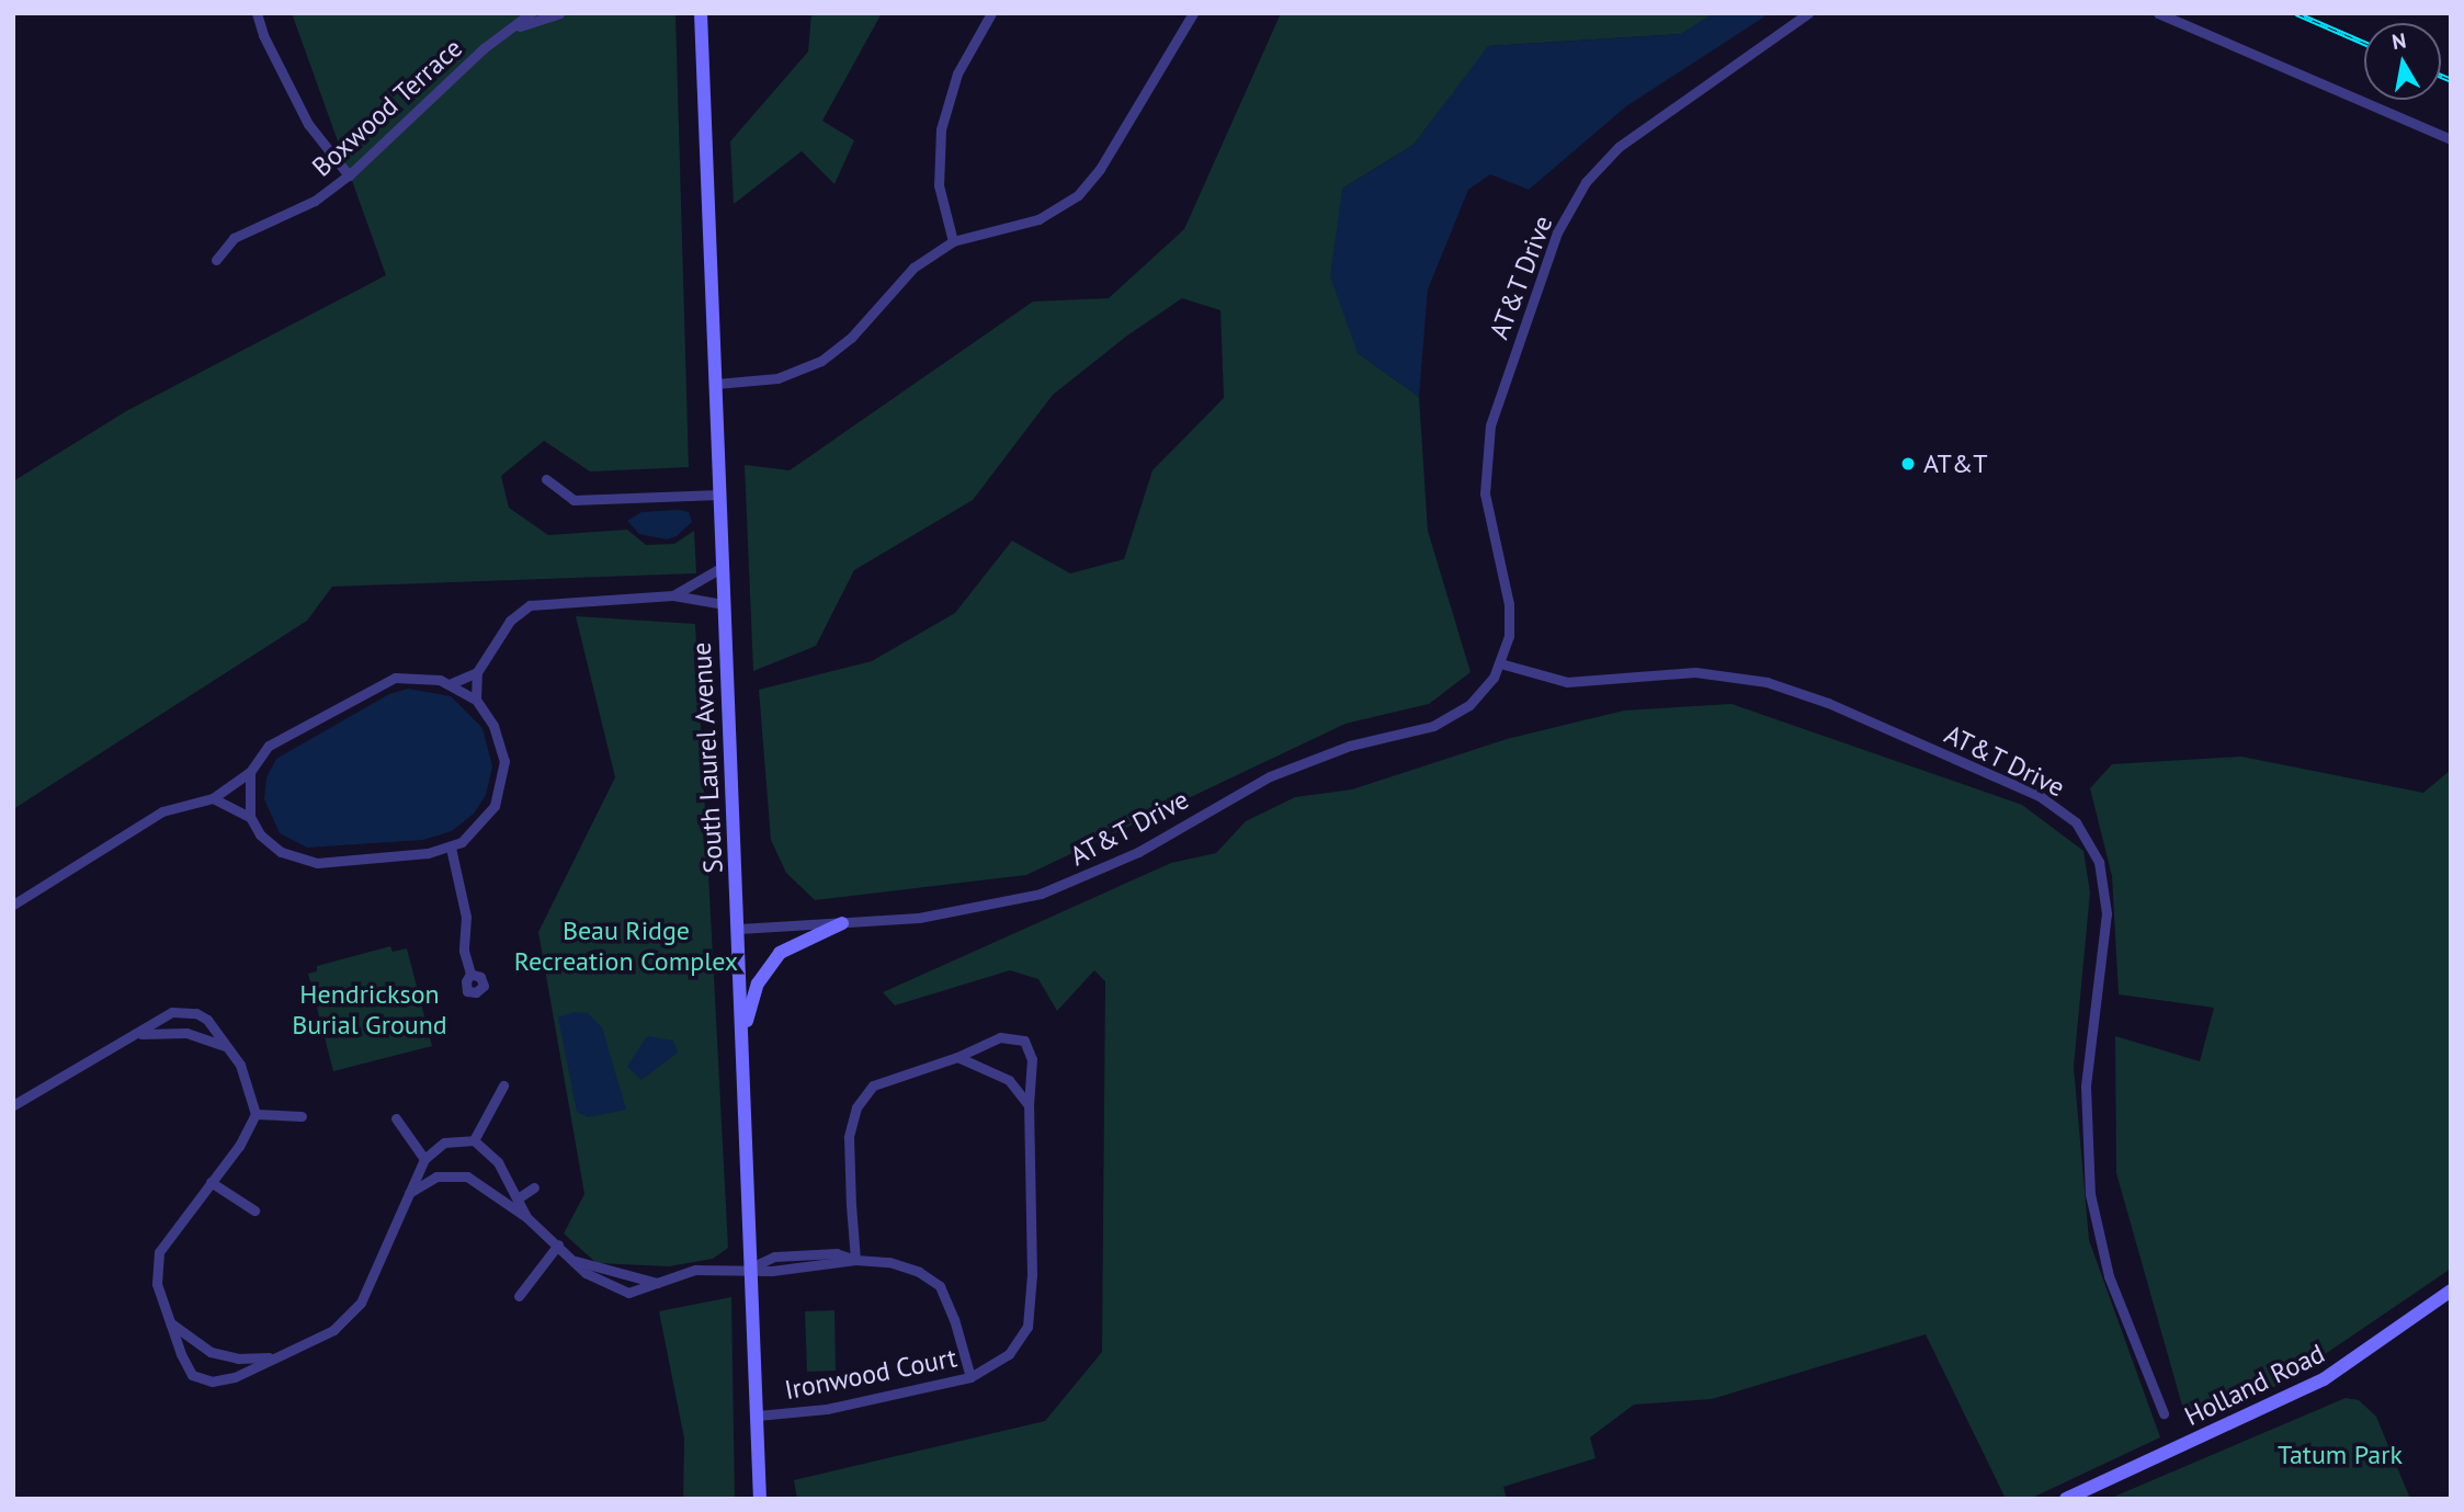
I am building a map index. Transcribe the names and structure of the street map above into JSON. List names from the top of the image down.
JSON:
{
  "streets": {
    "main road": ["South Laurel Avenue", "Holland Road"],
    "street": ["Boxwood Terrace", "AT&T Drive", "Ironwood Court"]
  },
  "crossings": [
    ["AT&T Drive", "South Laurel Avenue"],
    ["South Laurel Avenue", "Ironwood Court"]
  ],
  "parks": ["Beau Ridge Recreation Complex", "Hendrickson Burial Ground", "Tatum Park"],
  "places": ["AT&T"],
  "north": "top"
}
